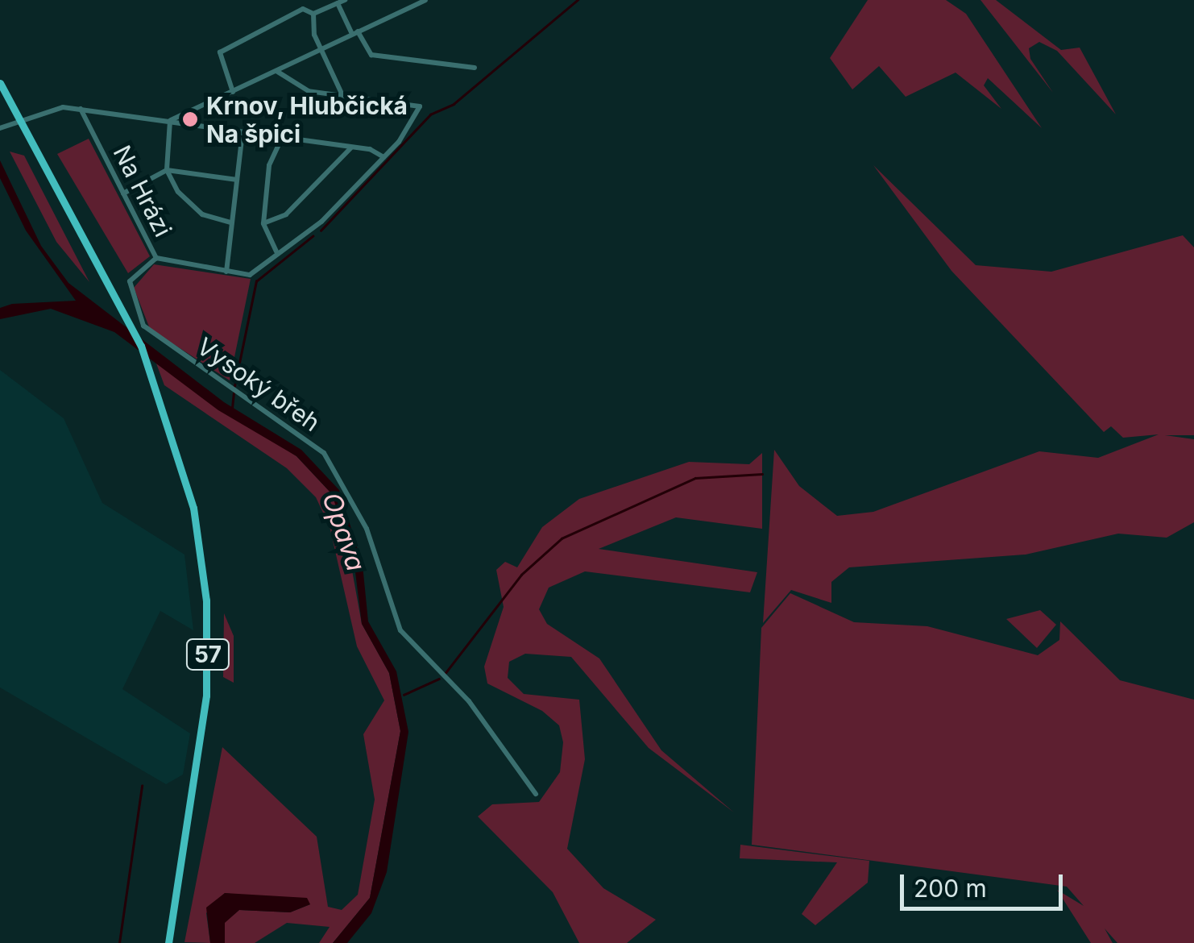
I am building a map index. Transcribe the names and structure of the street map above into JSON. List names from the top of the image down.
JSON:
{
  "streets": {
    "main road": ["57"],
    "street": ["Na Hrázi", "Vysoký břeh"]
  },
  "crossings": [
    ["Na Hrázi", "Vysoký břeh"]
  ],
  "water": ["Opava"],
  "places": ["Krnov, Hlubčická Na špici"],
  "scale_bar": "200 m"
}
